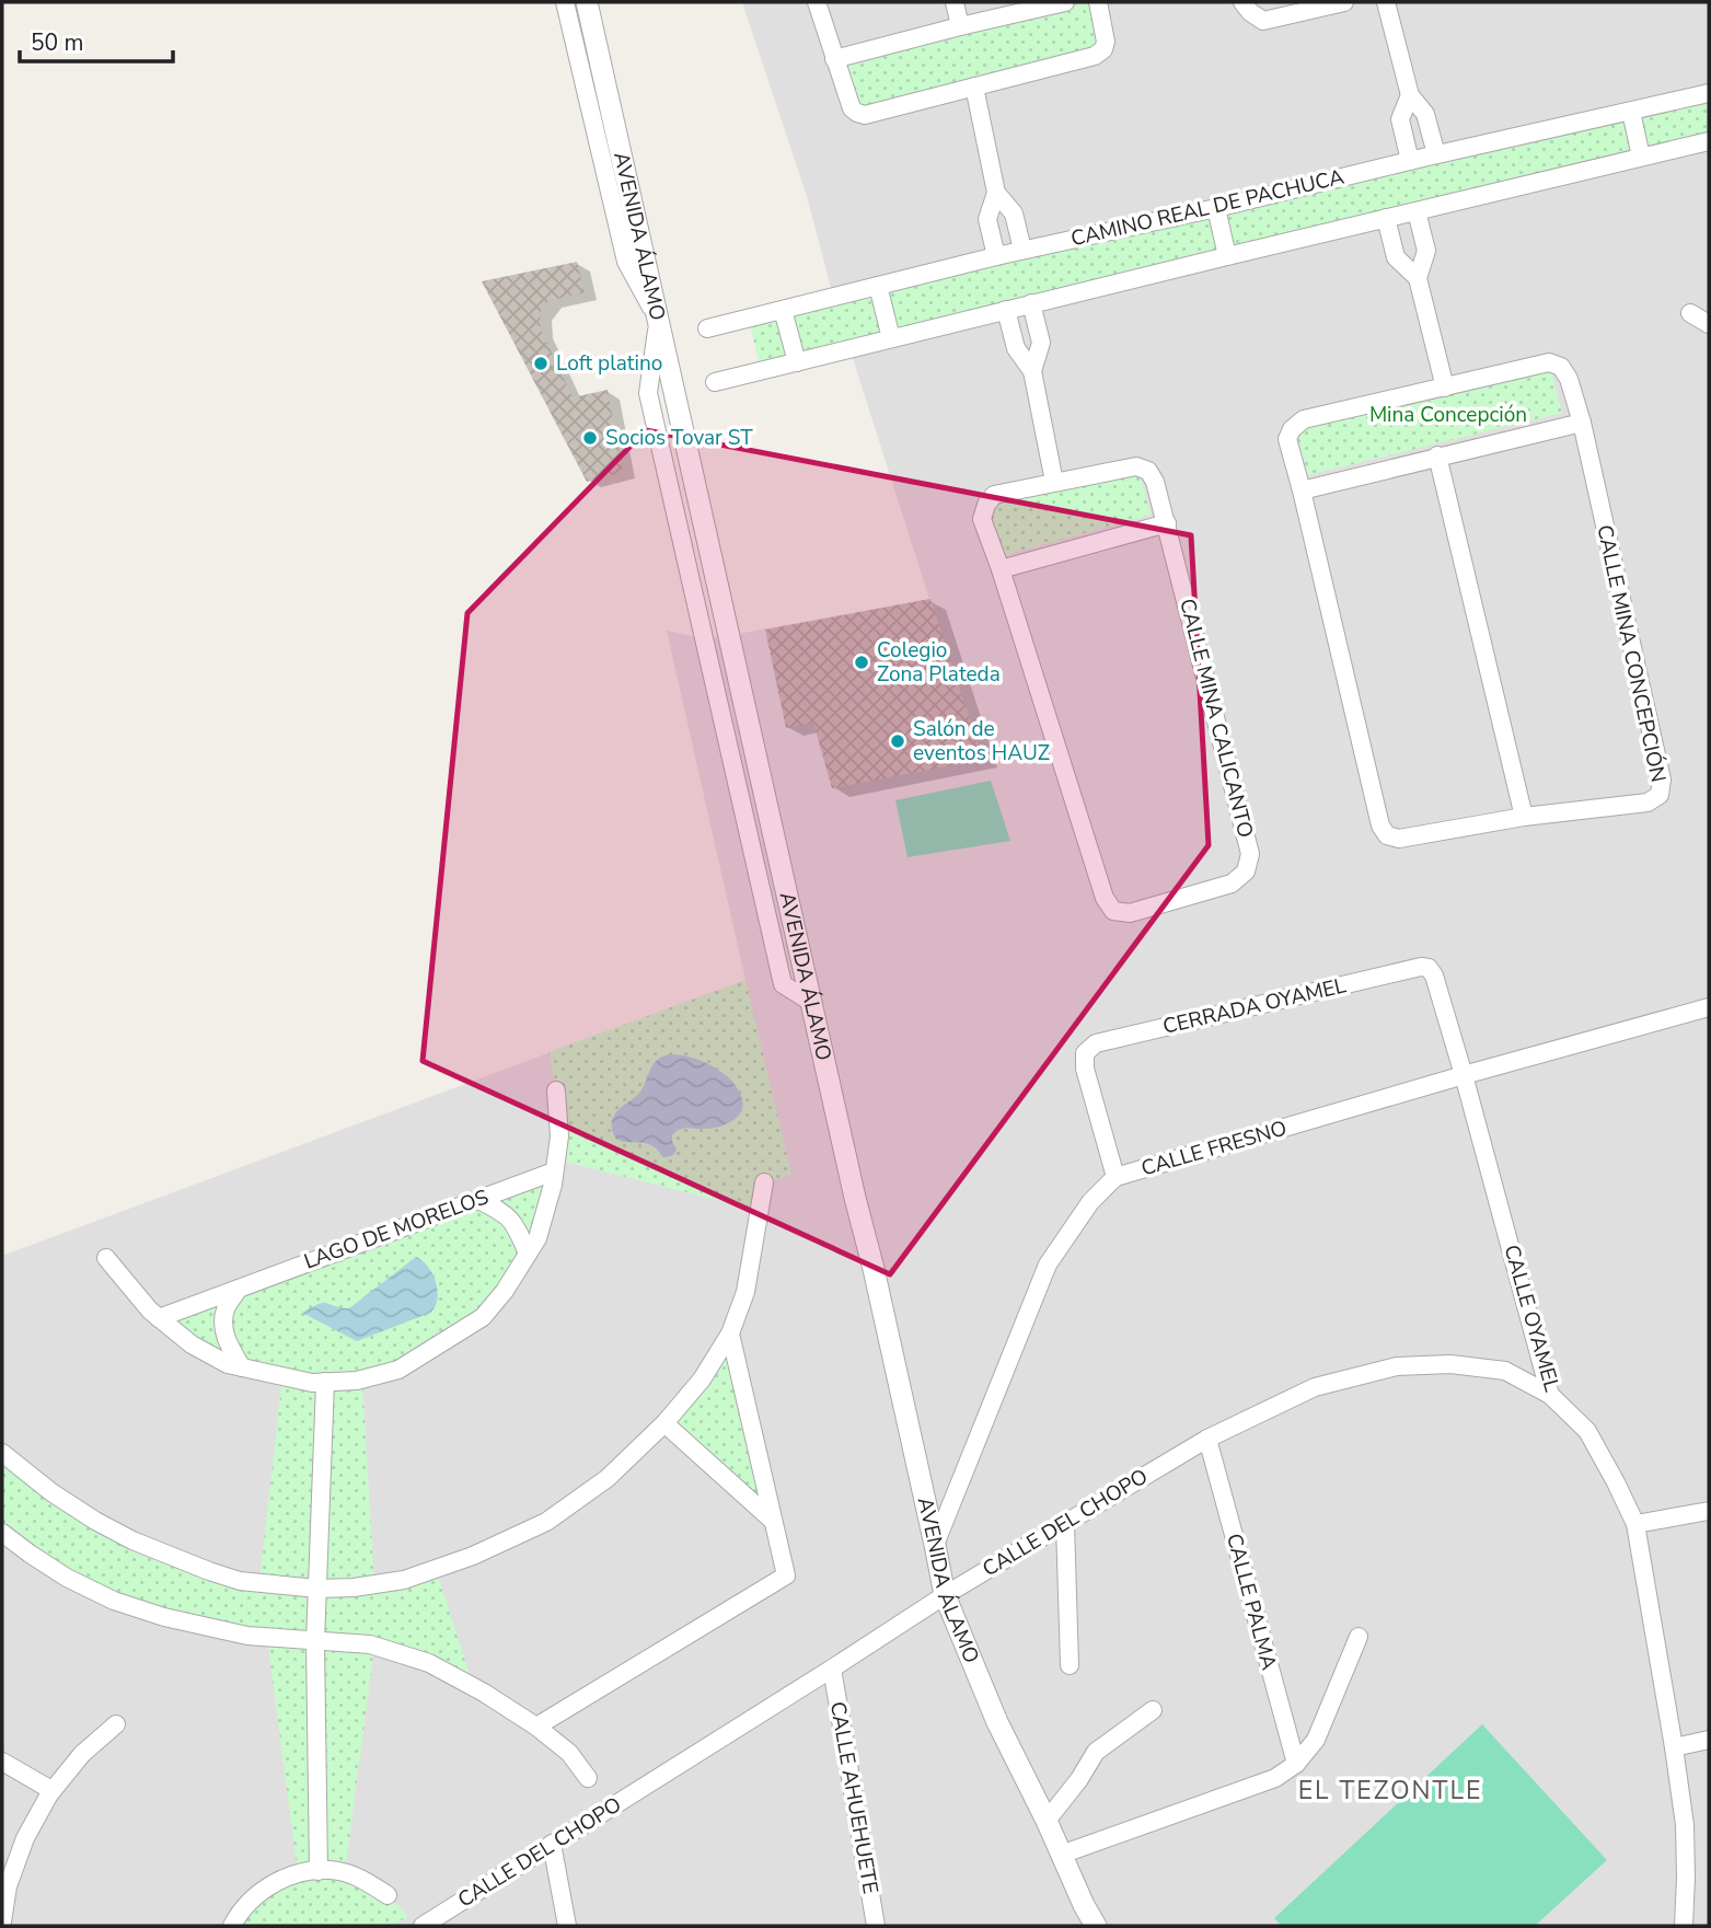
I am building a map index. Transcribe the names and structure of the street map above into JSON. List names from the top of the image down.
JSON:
{
  "streets": {
    "street": [
      "CAMINO REAL DE PACHUCA",
      "AVENIDA ÁLAMO",
      "CALLE MINA CONCEPCIÓN",
      "CALLE MINA CALICANTO",
      "CERRADA OYAMEL",
      "CALLE FRESNO",
      "LAGO DE MORELOS",
      "CALLE OYAMEL",
      "CALLE DEL CHOPO",
      "CALLE PALMA",
      "CALLE AHUEHUETE"
    ]
  },
  "crossings": [
    ["AVENIDA ÁLAMO", "CALLE FRESNO"],
    ["AVENIDA ÁLAMO", "CALLE DEL CHOPO"],
    ["CERRADA OYAMEL", "CALLE FRESNO"],
    ["CERRADA OYAMEL", "CALLE OYAMEL"],
    ["CALLE FRESNO", "CALLE OYAMEL"],
    ["CALLE OYAMEL", "CALLE DEL CHOPO"],
    ["CALLE DEL CHOPO", "CALLE PALMA"],
    ["CALLE DEL CHOPO", "CALLE AHUEHUETE"]
  ],
  "districts": ["EL TEZONTLE"],
  "parks": ["Mina Concepción"],
  "places": [
    "Loft platino",
    "Socios Tovar ST",
    "Colegio Zona Plateda",
    "Salón de eventos HAUZ"
  ],
  "scale_bar": "50 m"
}
